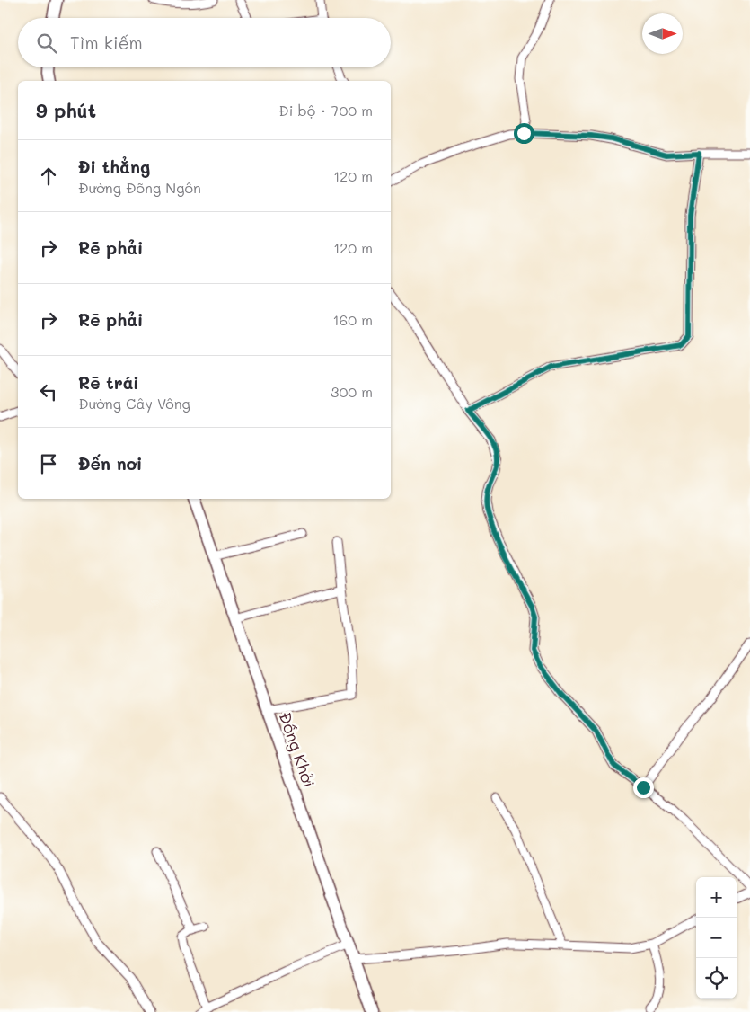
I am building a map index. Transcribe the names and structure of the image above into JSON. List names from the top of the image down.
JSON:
{
  "streets": {
    "main road": ["Đồng Khởi"]
  },
  "north": "right",
  "page": {
    "search": "Tìm kiếm",
    "heading": ["9 phút", "Đi bộ · 700 m"],
    "list": [
      ["Đi thẳng", "Đường Đõng Ngôn", "120 m"],
      ["Rẽ phải", "120 m"],
      ["Rẽ phải", "160 m"],
      ["Rẽ trái", "Đường Cây Vông", "300 m"],
      "Đến nơi"
    ],
    "map_buttons": ["+", "−"]
  }
}
